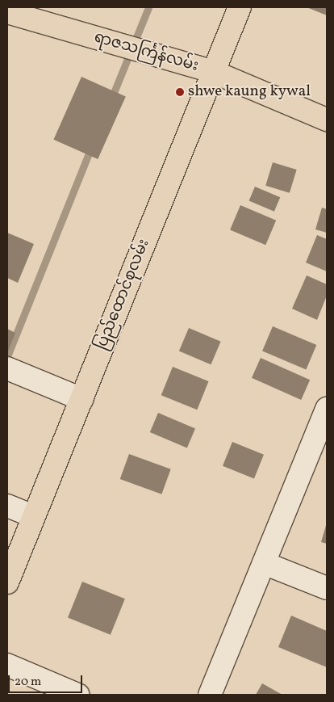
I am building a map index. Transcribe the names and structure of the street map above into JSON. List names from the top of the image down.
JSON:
{
  "streets": {
    "main road": ["ရာဇသင်္ကြန်လမ်း", "ပြည်ထောင်စုလမ်း"]
  },
  "crossings": [
    ["ရာဇသင်္ကြန်လမ်း", "ပြည်ထောင်စုလမ်း"]
  ],
  "places": ["shwe kaung kywal"],
  "scale_bar": "20 m"
}
